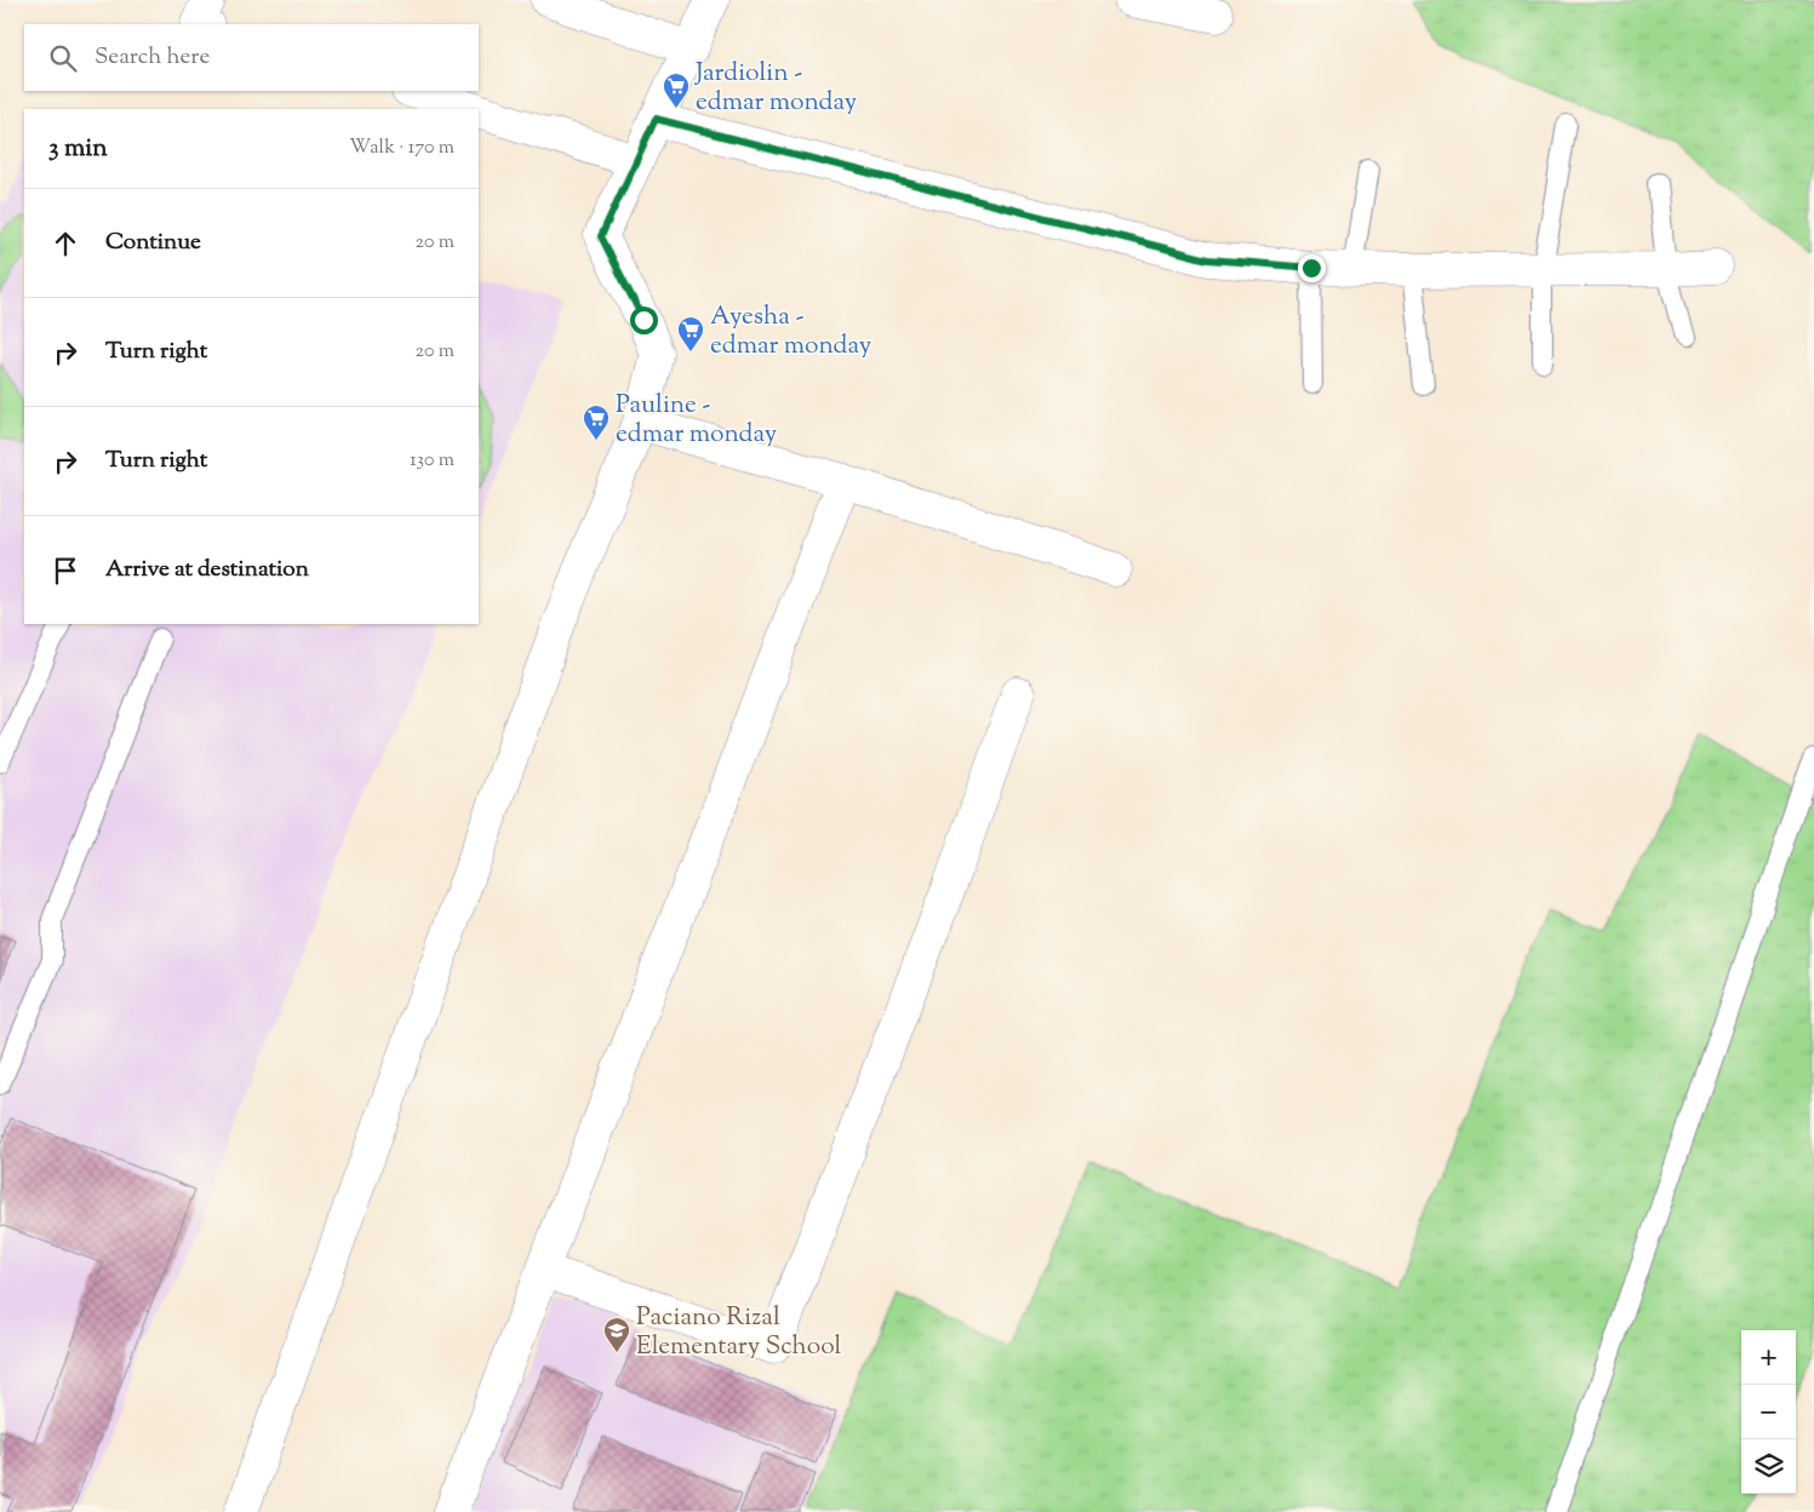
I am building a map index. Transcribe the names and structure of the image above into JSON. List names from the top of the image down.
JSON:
{
  "places": {
    "supermarket": ["Jardiolin - edmar monday", "Ayesha - edmar monday", "Pauline - edmar monday"],
    "school or university": ["Paciano Rizal Elementary School"]
  },
  "page": {
    "search": "Search here",
    "heading": ["3 min", "Walk · 170 m"],
    "list": [
      ["Continue", "20 m"],
      ["Turn right", "20 m"],
      ["Turn right", "130 m"],
      "Arrive at destination"
    ],
    "map_buttons": ["+", "−"]
  }
}
